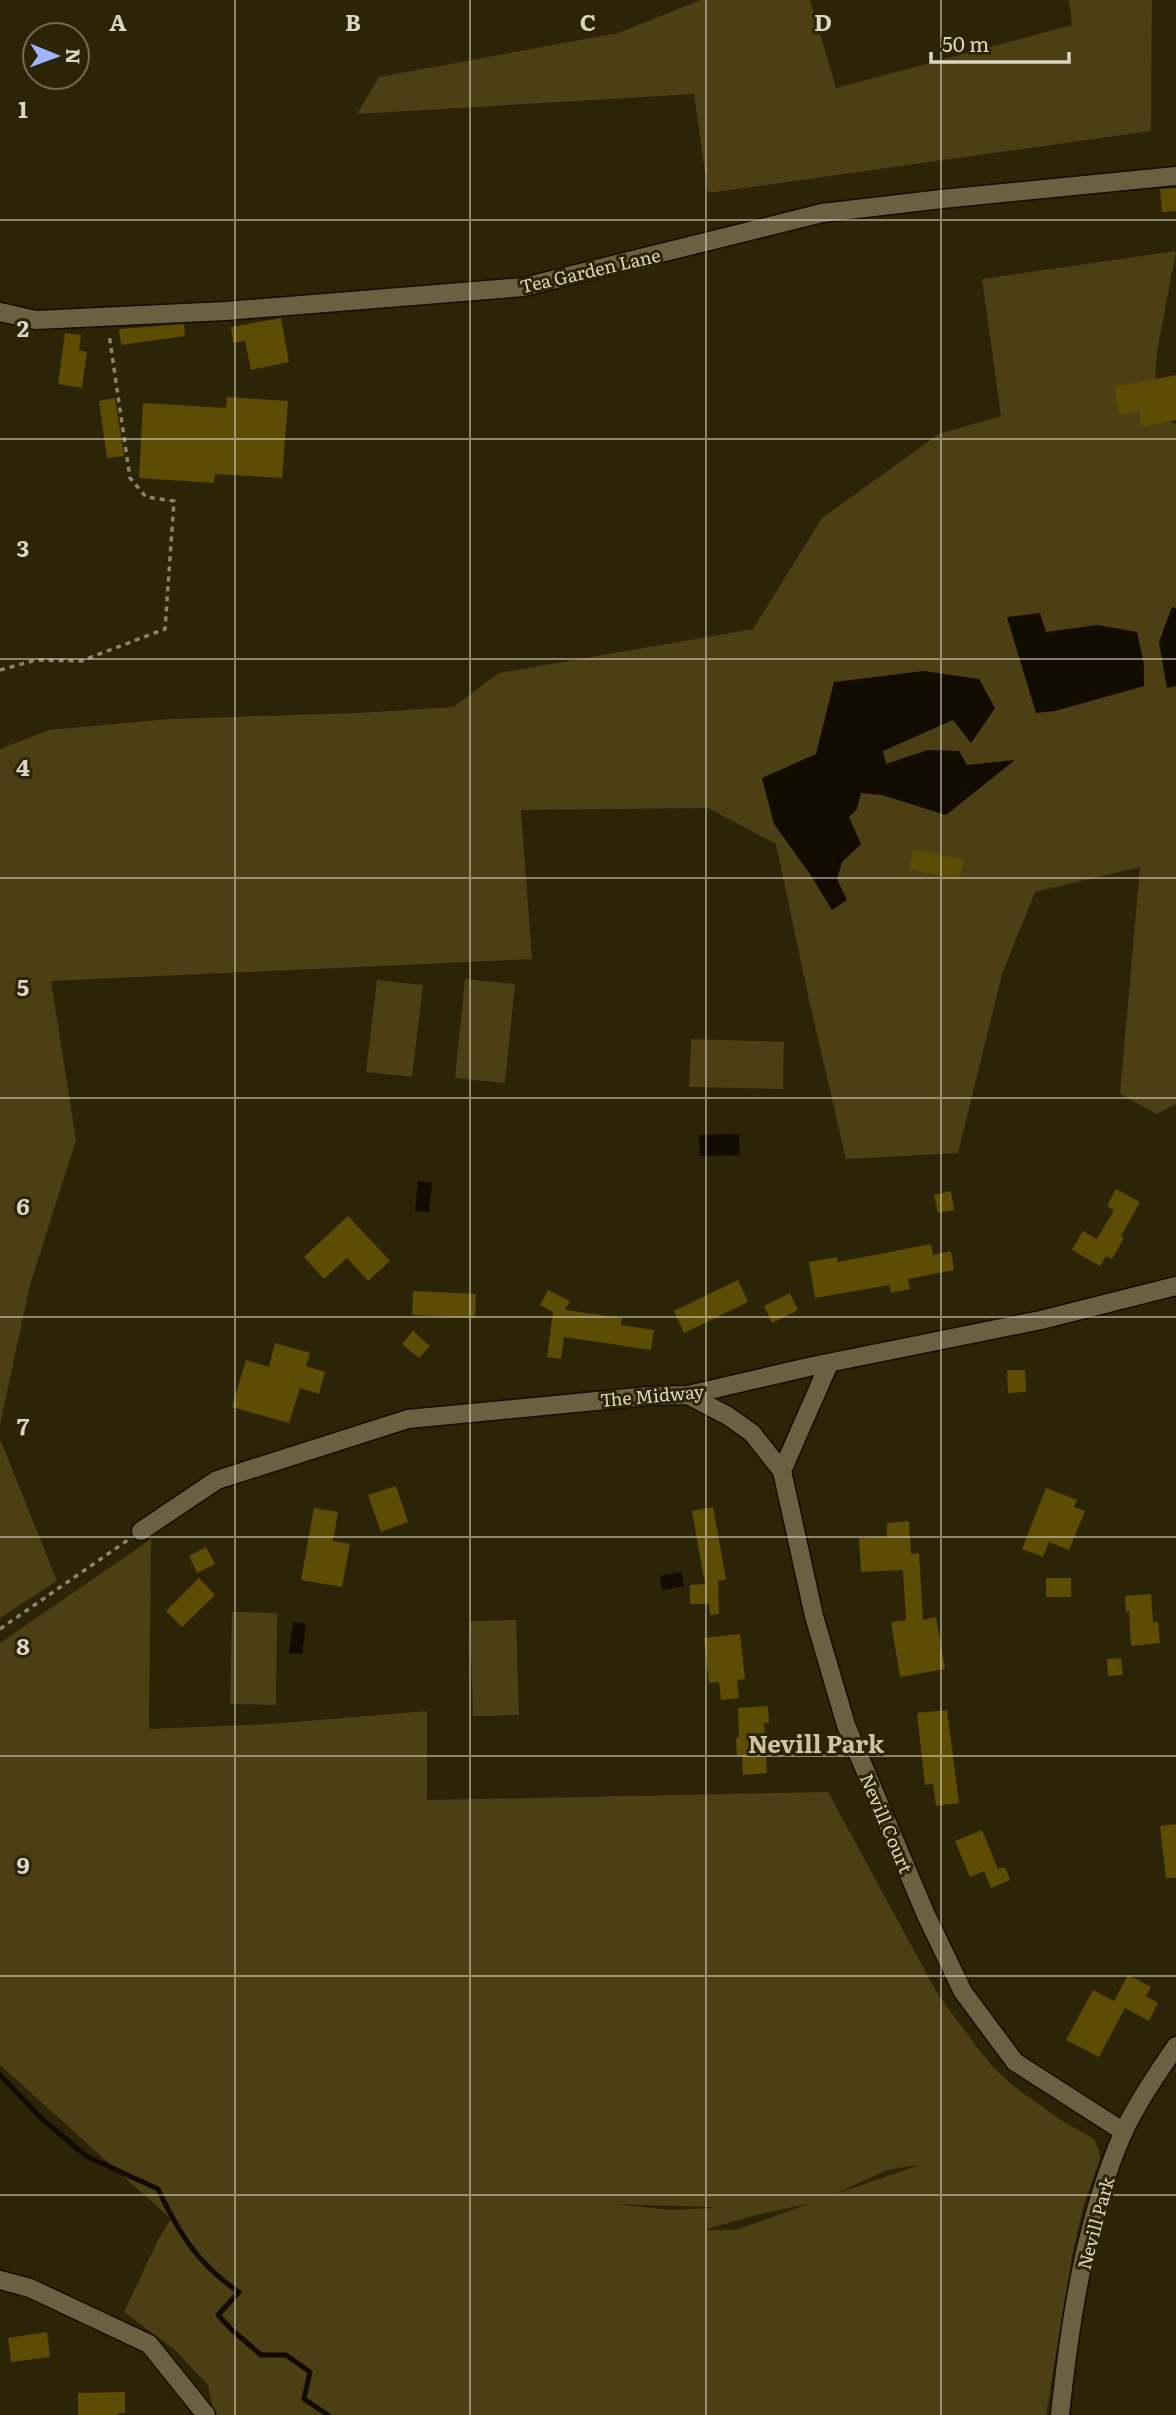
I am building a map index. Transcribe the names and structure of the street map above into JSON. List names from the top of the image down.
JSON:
{
  "streets": {
    "street": [
      "Tea Garden Lane",
      "The Midway",
      "Nevill Court",
      "Nevill Park"
    ]
  },
  "crossings": [
    ["Nevill Court", "Nevill Park"]
  ],
  "districts": ["Nevill Park"],
  "scale_bar": "50 m",
  "north": "right",
  "grid": {
    "columns": [
      "A",
      "B",
      "C",
      "D"
    ],
    "rows": [
      "1",
      "2",
      "3",
      "4",
      "5",
      "6",
      "7",
      "8",
      "9"
    ]
  }
}
